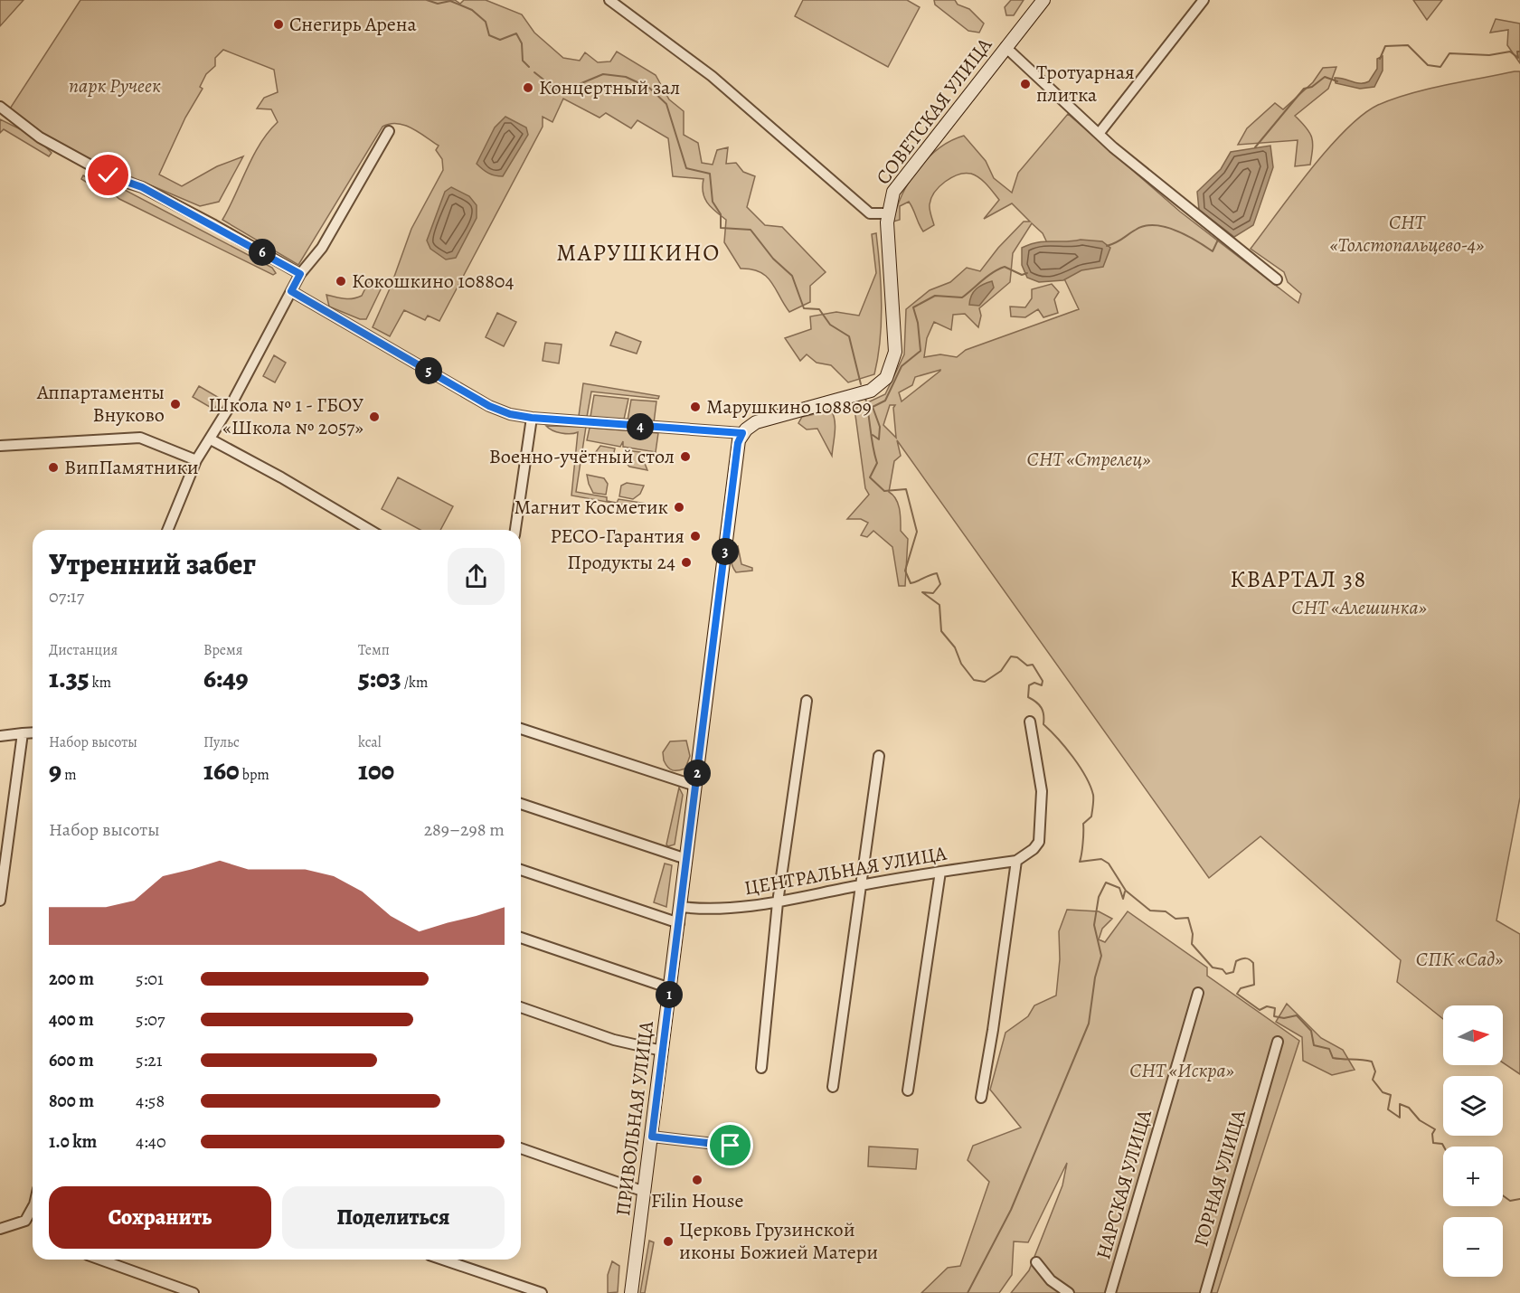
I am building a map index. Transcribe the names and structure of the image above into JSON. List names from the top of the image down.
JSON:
{
  "streets": {
    "street": [
      "СОВЕТСКАЯ УЛИЦА",
      "ЦЕНТРАЛЬНАЯ УЛИЦА",
      "ПРИВОЛЬНАЯ УЛИЦА",
      "ГОРНАЯ УЛИЦА",
      "НАРСКАЯ УЛИЦА"
    ]
  },
  "crossings": [
    ["СОВЕТСКАЯ УЛИЦА", "ПРИВОЛЬНАЯ УЛИЦА"],
    ["ЦЕНТРАЛЬНАЯ УЛИЦА", "ПРИВОЛЬНАЯ УЛИЦА"]
  ],
  "districts": ["МАРУШКИНО", "КВАРТАЛ 38"],
  "parks": [
    "парк Ручеек",
    "СНТ «Толстопальцево-4»",
    "СНТ «Стрелец»",
    "СНТ «Алешинка»",
    "СПК «Сад»",
    "СНТ «Искра»"
  ],
  "places": [
    "Снегирь Арена",
    "Тротуарная плитка",
    "Концертный зал",
    "Кокошкино 108804",
    "Аппартаменты Внуково",
    "Марушкино 108809",
    "Школа № 1 - ГБОУ «Школа № 2057»",
    "Военно-учётный стол",
    "ВипПамятники",
    "Магнит Косметик",
    "РЕСО-Гарантия",
    "Продукты 24",
    "Filin House",
    "Церковь Грузинской иконы Божией Матери"
  ],
  "north": "right",
  "page": {
    "pins": [
      "6",
      "5",
      "4",
      "3",
      "2",
      "1"
    ],
    "heading": ["Утренний забег", "07:17"],
    "stats": [
      ["Дистанция", "1.35 km"],
      ["Время", "6:49"],
      ["Темп", "5:03 /km"],
      ["Набор высоты", "9 m"],
      ["Пульс", "160 bpm"],
      ["kcal", "100"]
    ],
    "chart": ["Набор высоты", "289–298 m"],
    "list": [
      {
        "name": "200 m",
        "note": "5:01"
      },
      {
        "name": "400 m",
        "note": "5:07"
      },
      {
        "name": "600 m",
        "note": "5:21"
      },
      {
        "name": "800 m",
        "note": "4:58"
      },
      {
        "name": "1.0 km",
        "note": "4:40"
      }
    ],
    "map_buttons": ["+", "−"],
    "buttons": ["Сохранить", "Поделиться"]
  }
}
